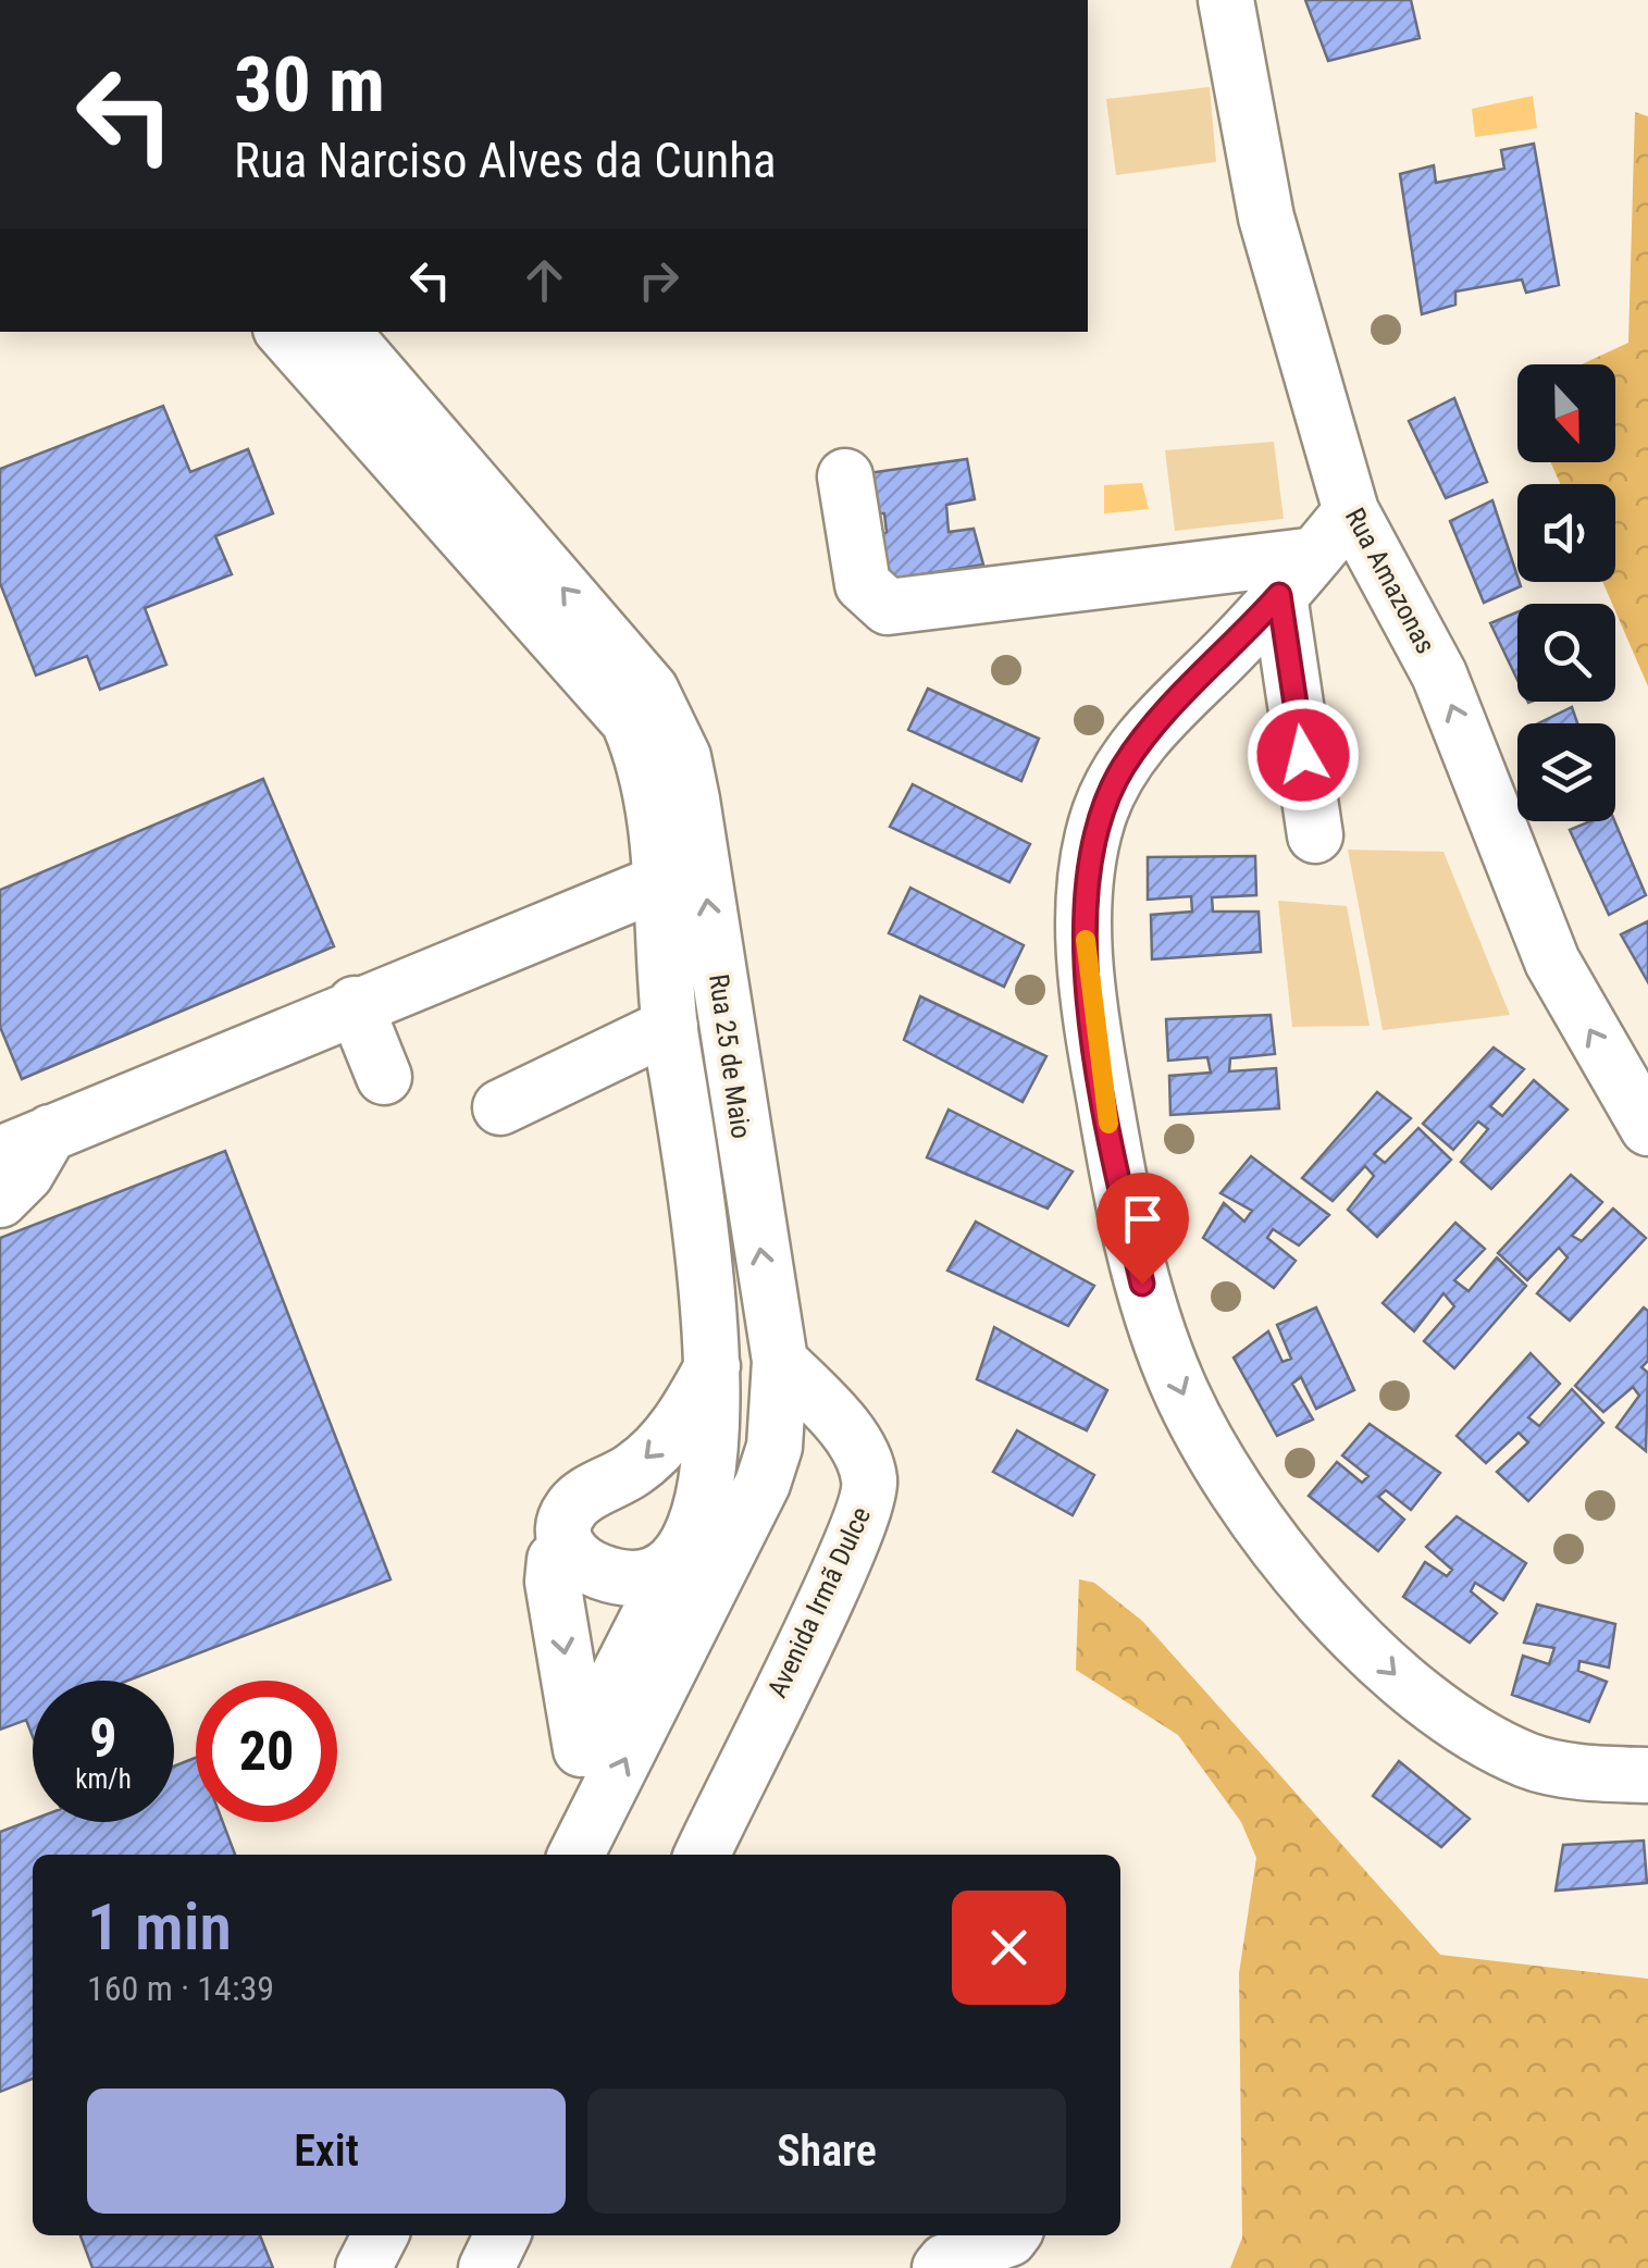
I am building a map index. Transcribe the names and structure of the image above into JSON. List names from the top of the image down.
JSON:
{
  "streets": {
    "street": ["Rua Amazonas", "Rua 25 de Maio", "Avenida Irmã Dulce"]
  },
  "crossings": [
    ["Rua 25 de Maio", "Avenida Irmã Dulce"]
  ],
  "north": "bottom",
  "page": {
    "turn": ["30 m", "Rua Narciso Alves da Cunha"],
    "speed": "9 km/h",
    "limit": "20",
    "heading": ["1 min", "160 m · 14:39"],
    "buttons": ["Exit", "Share"]
  }
}
